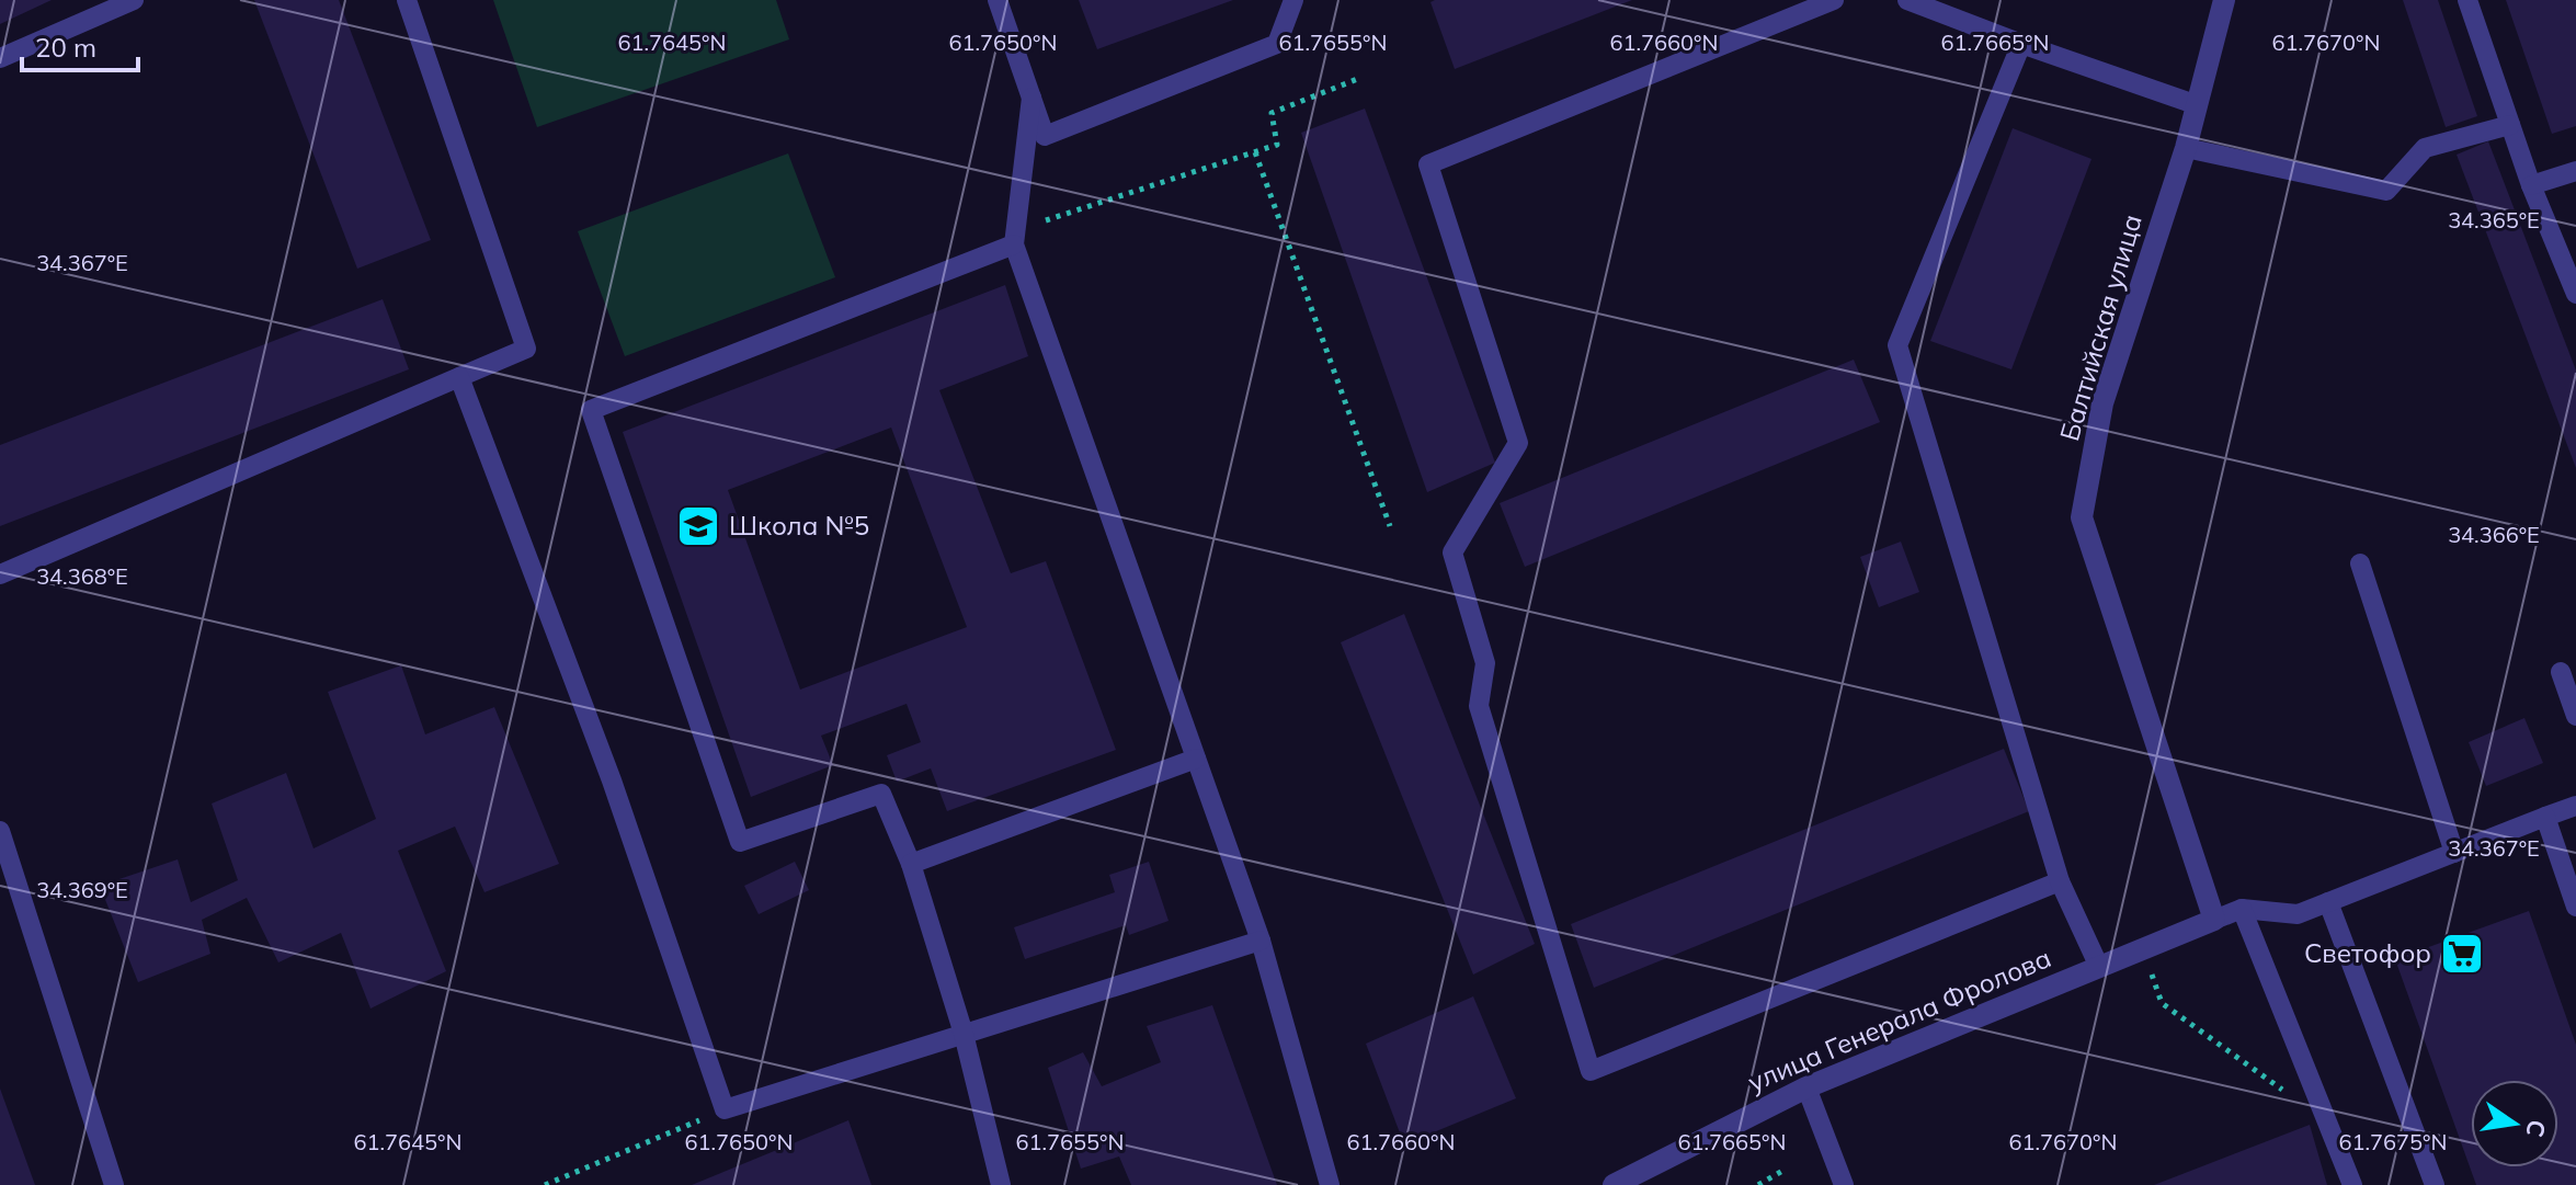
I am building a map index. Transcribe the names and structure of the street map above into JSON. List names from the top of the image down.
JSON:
{
  "streets": {
    "street": ["Балтийская улица", "улица Генерала Фролова"]
  },
  "crossings": [
    ["Балтийская улица", "улица Генерала Фролова"]
  ],
  "places": {
    "school or university": ["Школа №5"],
    "supermarket": ["Светофор"]
  },
  "scale_bar": "20 m",
  "north": "right",
  "coordinates": [
    "61.7645°N",
    "61.7650°N",
    "61.7655°N",
    "61.7660°N",
    "61.7665°N",
    "61.7670°N",
    "34.365°E",
    "34.367°E",
    "34.366°E",
    "34.368°E",
    "34.369°E",
    "61.7675°N"
  ]
}
